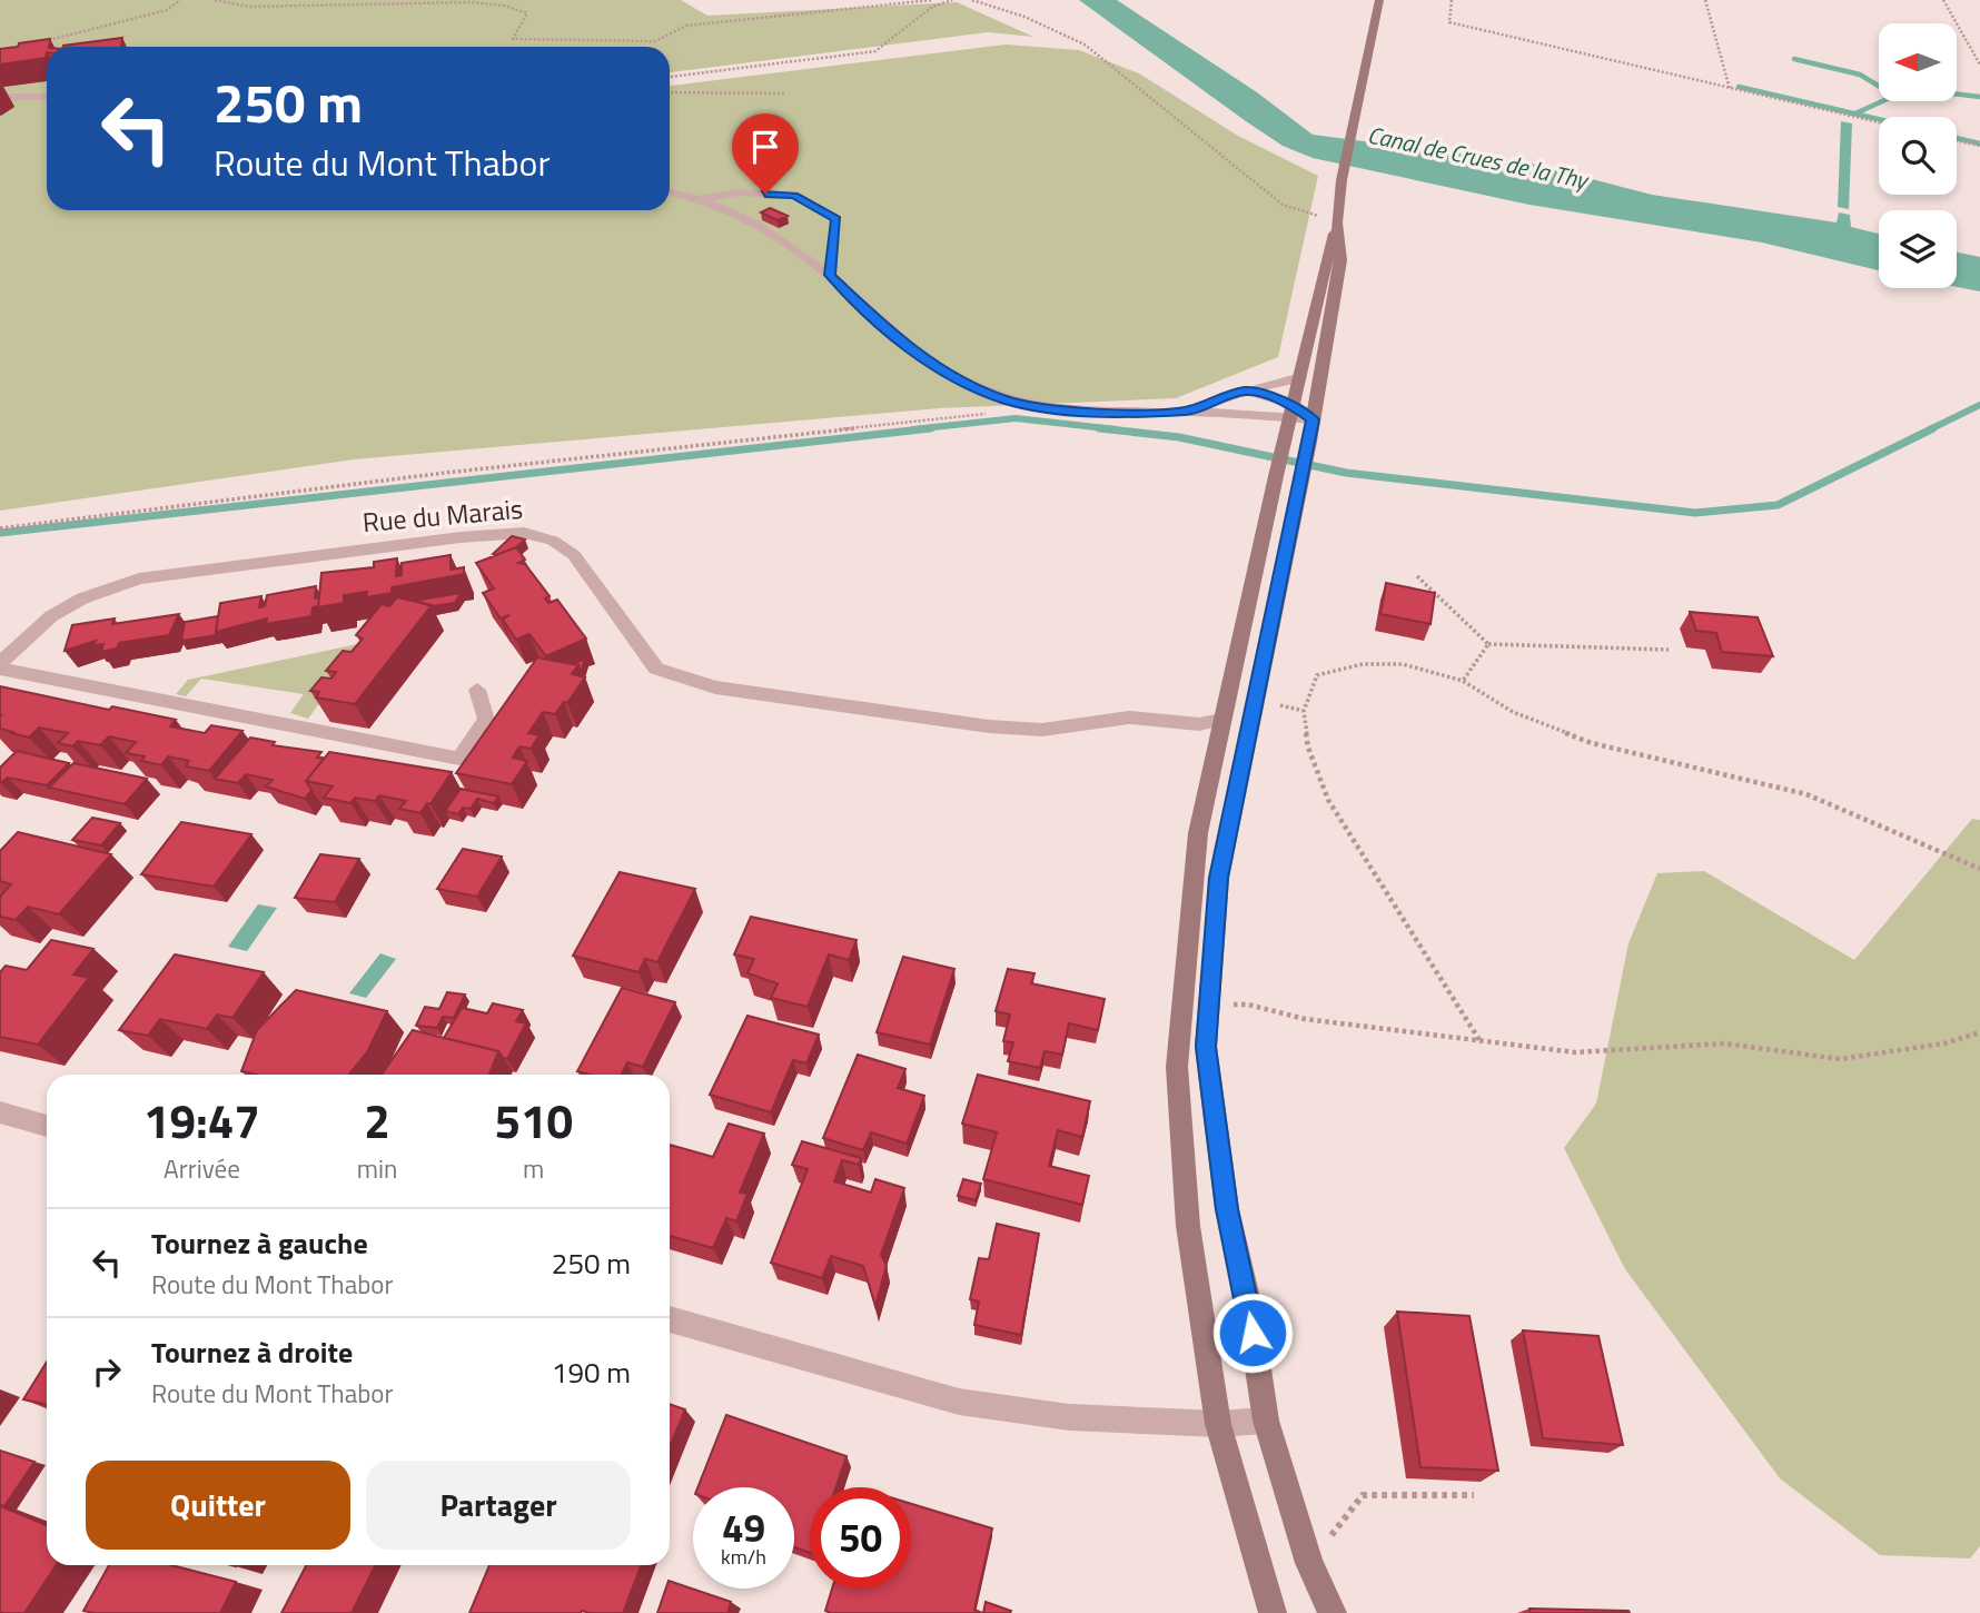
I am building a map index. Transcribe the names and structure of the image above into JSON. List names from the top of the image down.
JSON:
{
  "streets": {
    "street": ["Rue du Marais"]
  },
  "water": ["Canal de Crues de la Thy"],
  "north": "left",
  "page": {
    "turn": ["250 m", "Route du Mont Thabor"],
    "eta": [
      "19:47",
      "Arrivée",
      "2",
      "min",
      "510",
      "m"
    ],
    "list": [
      {
        "name": "Tournez à gauche",
        "note": "Route du Mont Thabor",
        "value": "250 m"
      },
      {
        "name": "Tournez à droite",
        "note": "Route du Mont Thabor",
        "value": "190 m"
      }
    ],
    "buttons": ["Quitter", "Partager"],
    "speed": "49 km/h",
    "limit": "50"
  }
}
